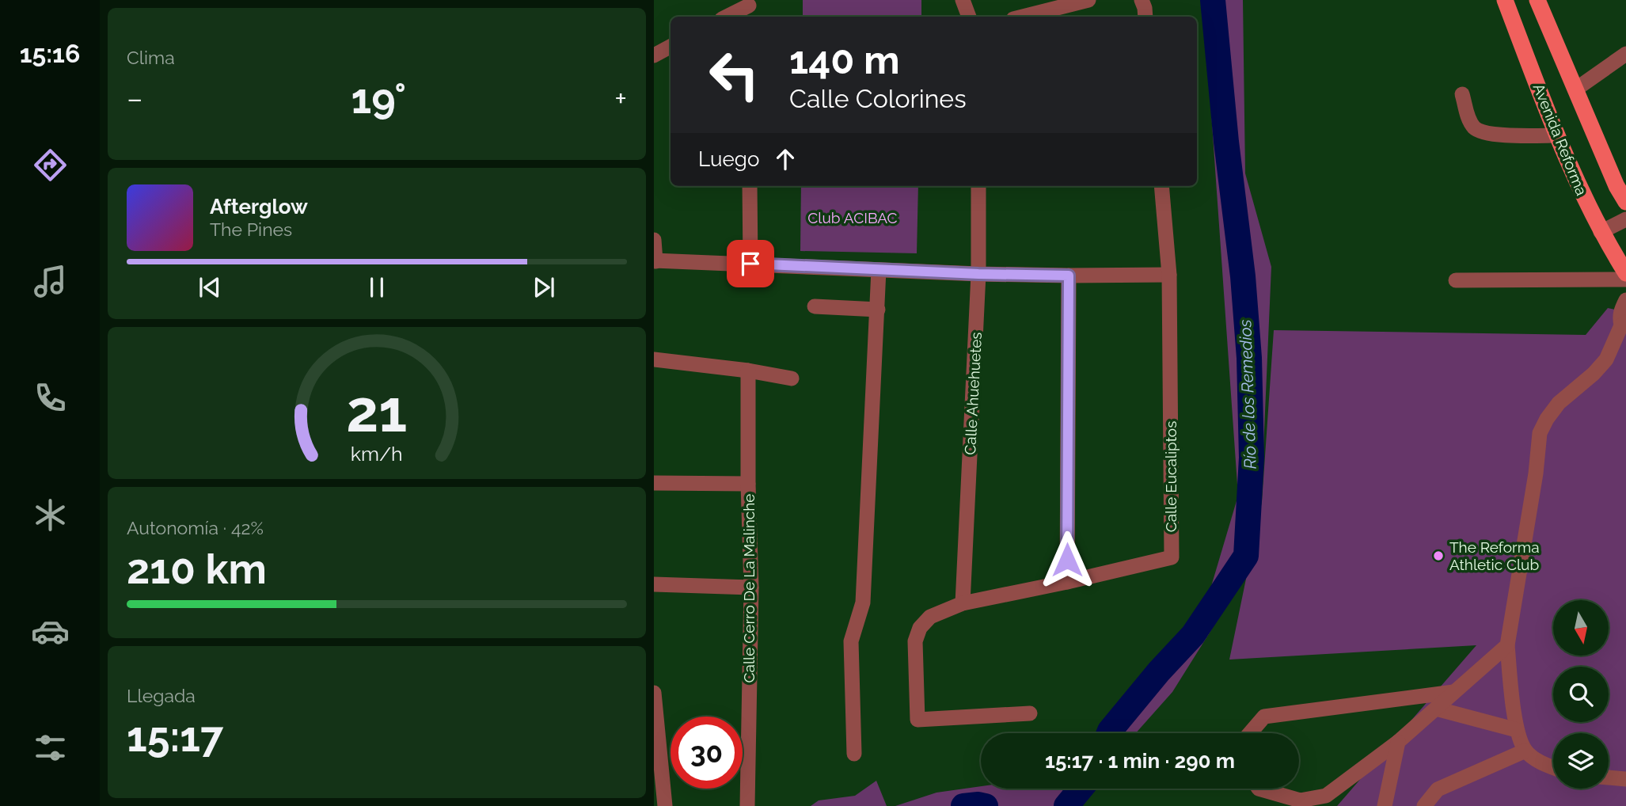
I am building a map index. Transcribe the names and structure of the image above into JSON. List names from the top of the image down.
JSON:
{
  "streets": {
    "main road": ["Avenida Reforma"],
    "street": ["Calle Ahuehuetes", "Calle Eucaliptos", "Calle Cerro De La Malinche"]
  },
  "crossings": [
    ["Calle Ahuehuetes", "Calle Eucaliptos"]
  ],
  "water": ["Río de los Remedios"],
  "parks": ["Club ACIBAC"],
  "places": ["The Reforma Athletic Club"],
  "north": "bottom",
  "page": {
    "tabs": "15:16",
    "tile": [
      "Clima",
      ["Autonomía · 42%", "210 km"],
      ["Llegada", "15:17"]
    ],
    "turn": ["140 m", "Calle Colorines"],
    "heat": ["−", "19°", "+"],
    "then": "Luego",
    "song": ["Afterglow", "The Pines"],
    "limit": "30",
    "trip": "15:17 · 1 min · 290 m",
    "gauge": ["21", "km/h"]
  }
}
